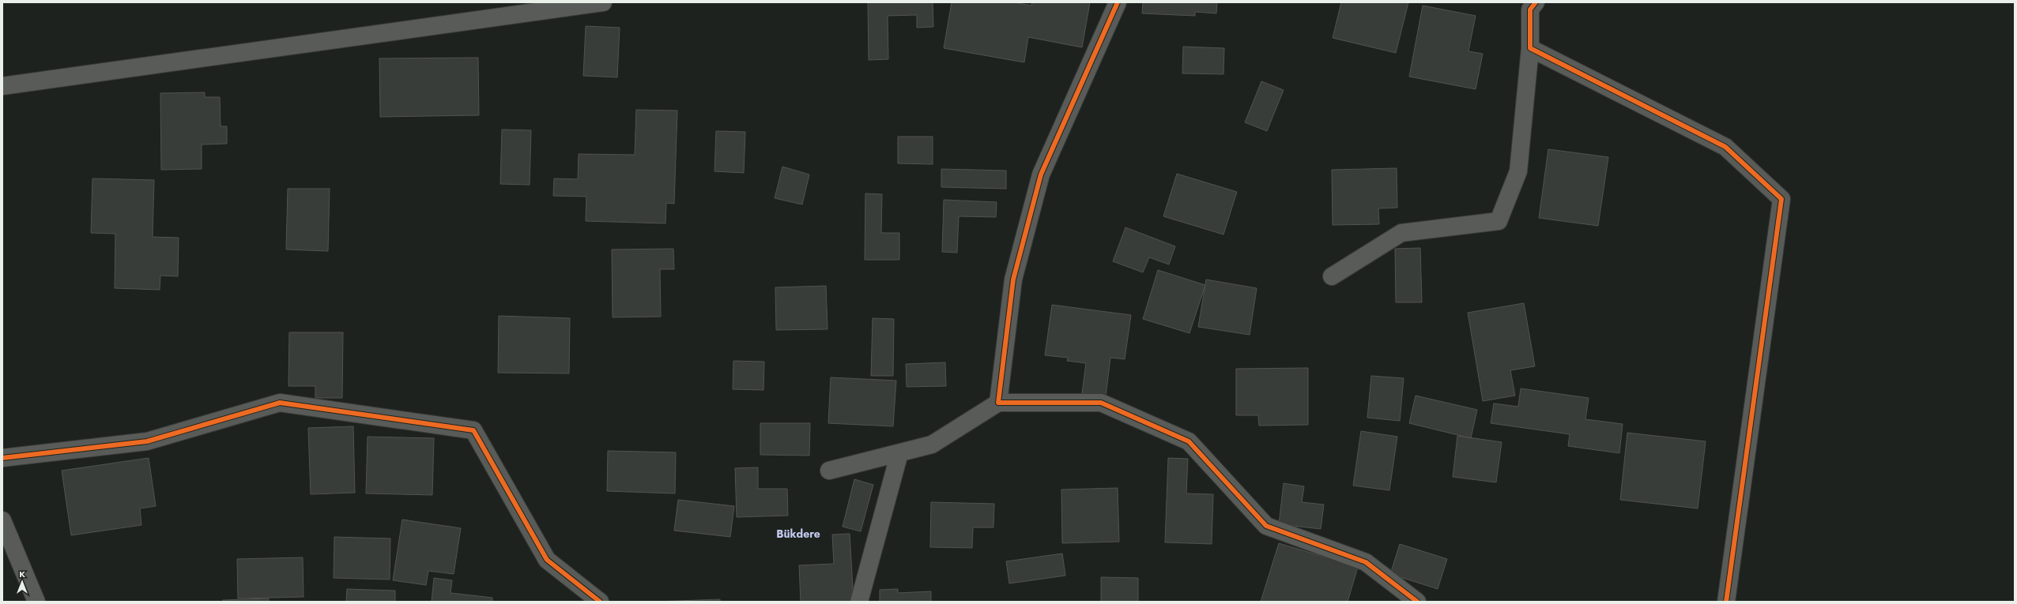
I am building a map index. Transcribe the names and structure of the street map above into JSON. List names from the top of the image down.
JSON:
{
  "districts": ["Bükdere"],
  "north": "top"
}
